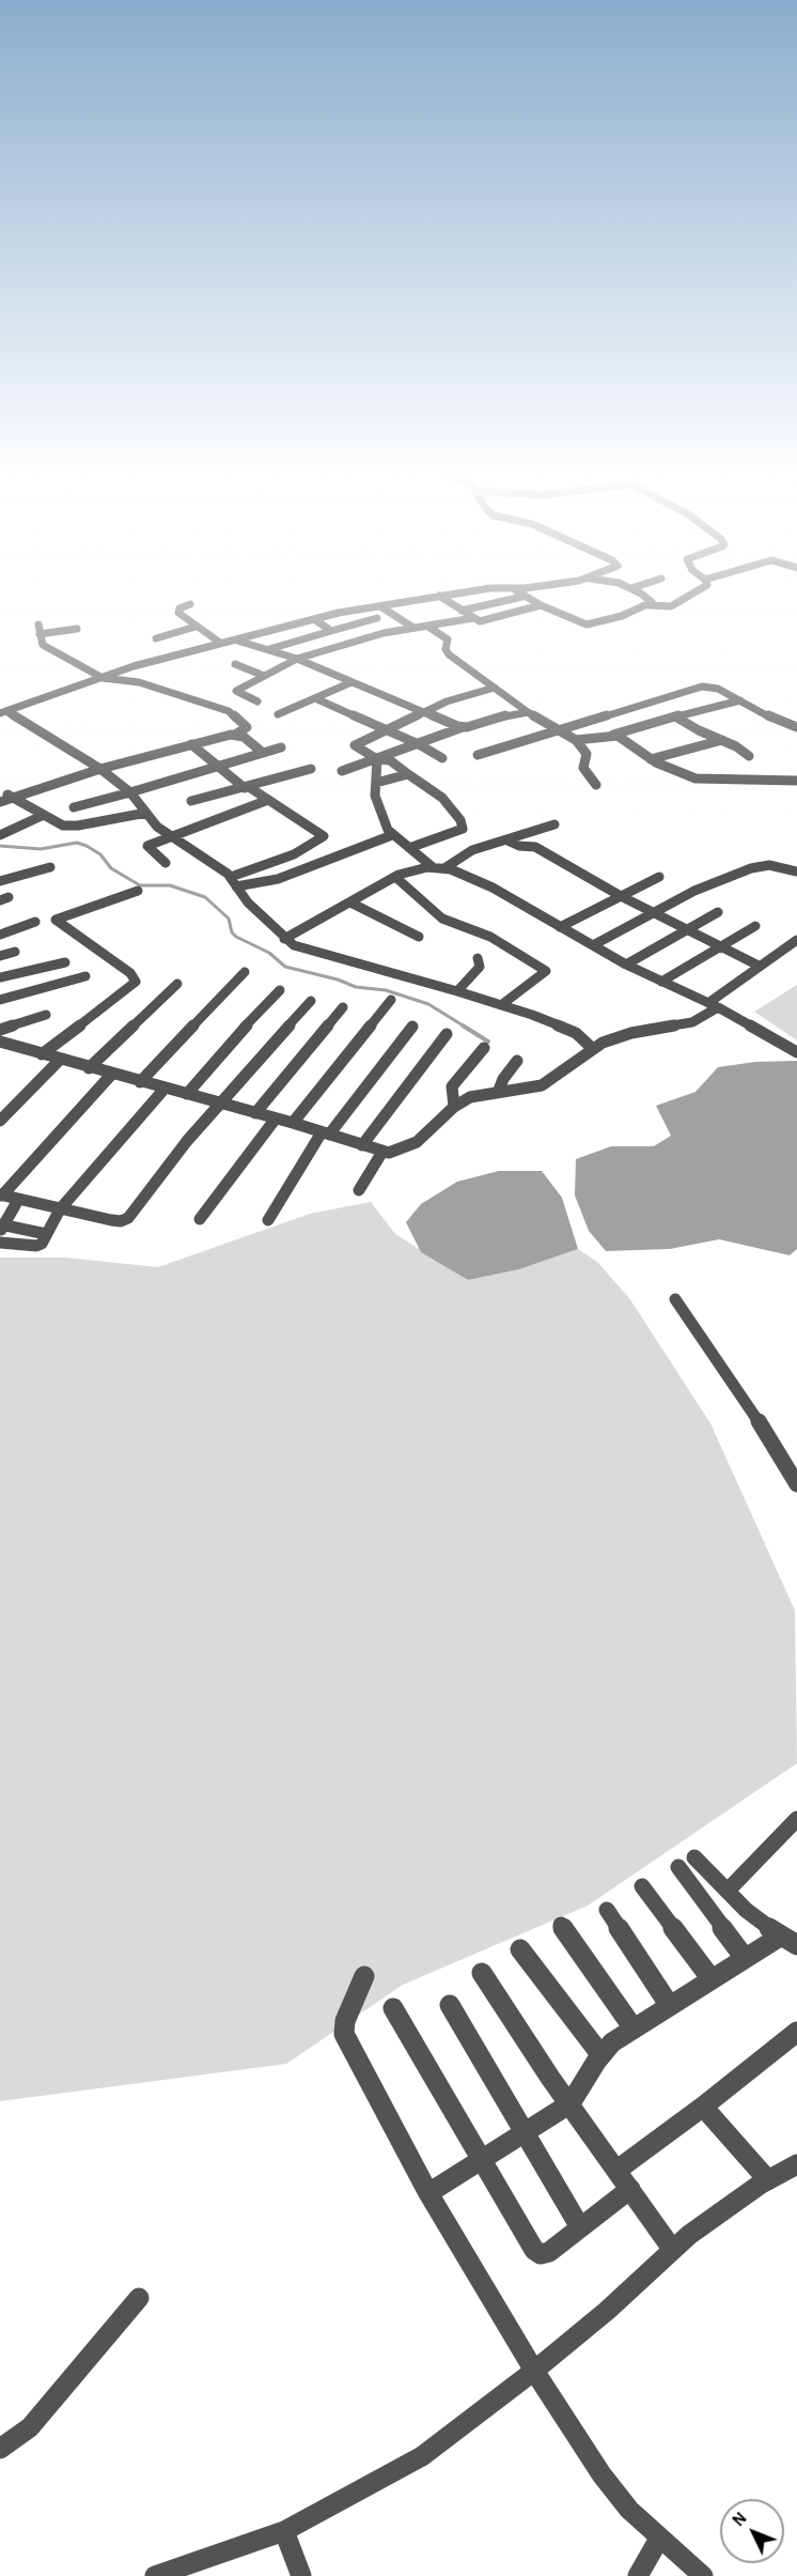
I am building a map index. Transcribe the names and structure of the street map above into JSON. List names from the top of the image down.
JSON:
{
  "north": "top left"
}
